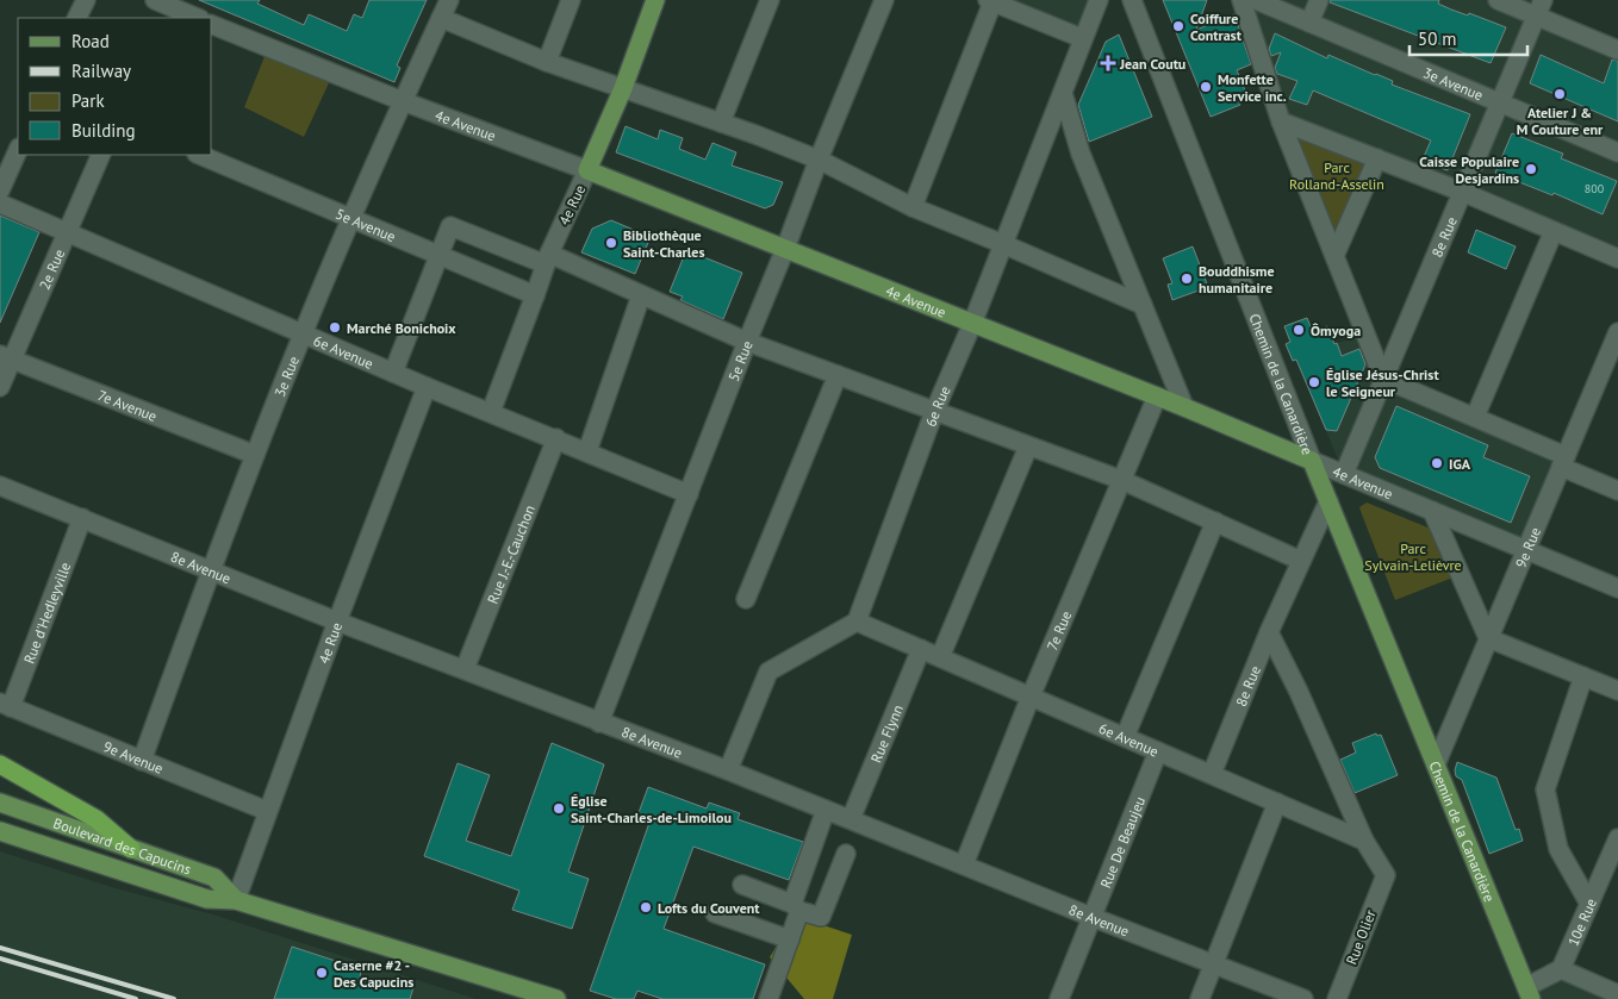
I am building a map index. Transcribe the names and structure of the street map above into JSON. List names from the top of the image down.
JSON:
{
  "streets": {
    "main road": [
      "4e Avenue",
      "4e Rue",
      "Chemin de la Canardière",
      "Boulevard des Capucins"
    ],
    "street": [
      "3e Avenue",
      "5e Avenue",
      "8e Rue",
      "2e Rue",
      "6e Avenue",
      "5e Rue",
      "3e Rue",
      "7e Avenue",
      "6e Rue",
      "9e Rue",
      "Rue J.-E.-Cauchon",
      "8e Avenue",
      "Rue d'Hedleyville",
      "7e Rue",
      "Rue Flynn",
      "9e Avenue",
      "Rue De Beaujeu",
      "10e Rue",
      "Rue Olier"
    ]
  },
  "crossings": [
    ["3e Avenue", "8e Rue"],
    ["4e Avenue", "4e Rue"],
    ["4e Avenue", "8e Rue"],
    ["4e Avenue", "5e Rue"],
    ["4e Avenue", "3e Rue"],
    ["4e Avenue", "Chemin de la Canardière"],
    ["4e Avenue", "6e Rue"],
    ["4e Avenue", "9e Rue"],
    ["4e Avenue", "7e Rue"],
    ["4e Rue", "5e Avenue"],
    ["4e Rue", "6e Avenue"],
    ["4e Rue", "8e Avenue"],
    ["4e Rue", "9e Avenue"],
    ["4e Rue", "Boulevard des Capucins"],
    ["5e Avenue", "3e Rue"],
    ["8e Rue", "6e Avenue"],
    ["8e Rue", "Chemin de la Canardière"],
    ["2e Rue", "6e Avenue"],
    ["2e Rue", "7e Avenue"],
    ["6e Avenue", "5e Rue"],
    ["6e Avenue", "3e Rue"],
    ["6e Avenue", "6e Rue"],
    ["6e Avenue", "Rue J.-E.-Cauchon"],
    ["6e Avenue", "7e Rue"],
    ["6e Avenue", "Rue Flynn"],
    ["6e Avenue", "Rue De Beaujeu"],
    ["6e Avenue", "Rue Olier"],
    ["5e Rue", "8e Avenue"],
    ["3e Rue", "7e Avenue"],
    ["3e Rue", "8e Avenue"],
    ["3e Rue", "9e Avenue"],
    ["Chemin de la Canardière", "9e Rue"],
    ["Rue J.-E.-Cauchon", "8e Avenue"],
    ["8e Avenue", "Rue d'Hedleyville"],
    ["8e Avenue", "7e Rue"],
    ["8e Avenue", "Rue Flynn"],
    ["8e Avenue", "Rue De Beaujeu"],
    ["Rue d'Hedleyville", "9e Avenue"]
  ],
  "parks": ["Parc Rolland-Asselin", "Parc Sylvain-Lelièvre"],
  "places": {
    "other": [
      "Coiffure Contrast",
      "Monfette Service inc.",
      "Atelier J & M Couture enr",
      "Caisse Populaire Desjardins",
      "Bibliothèque Saint-Charles",
      "Bouddhisme humanitaire",
      "Marché Bonichoix",
      "Ômyoga",
      "Église Jésus-Christ le Seigneur",
      "IGA",
      "Église Saint-Charles-de-Limoilou",
      "Lofts du Couvent",
      "Caserne #2 - Des Capucins"
    ],
    "health": ["Jean Coutu"]
  },
  "house_numbers": ["800"],
  "legend": [
    "Road",
    "Railway",
    "Park",
    "Building"
  ],
  "scale_bar": "50 m"
}
